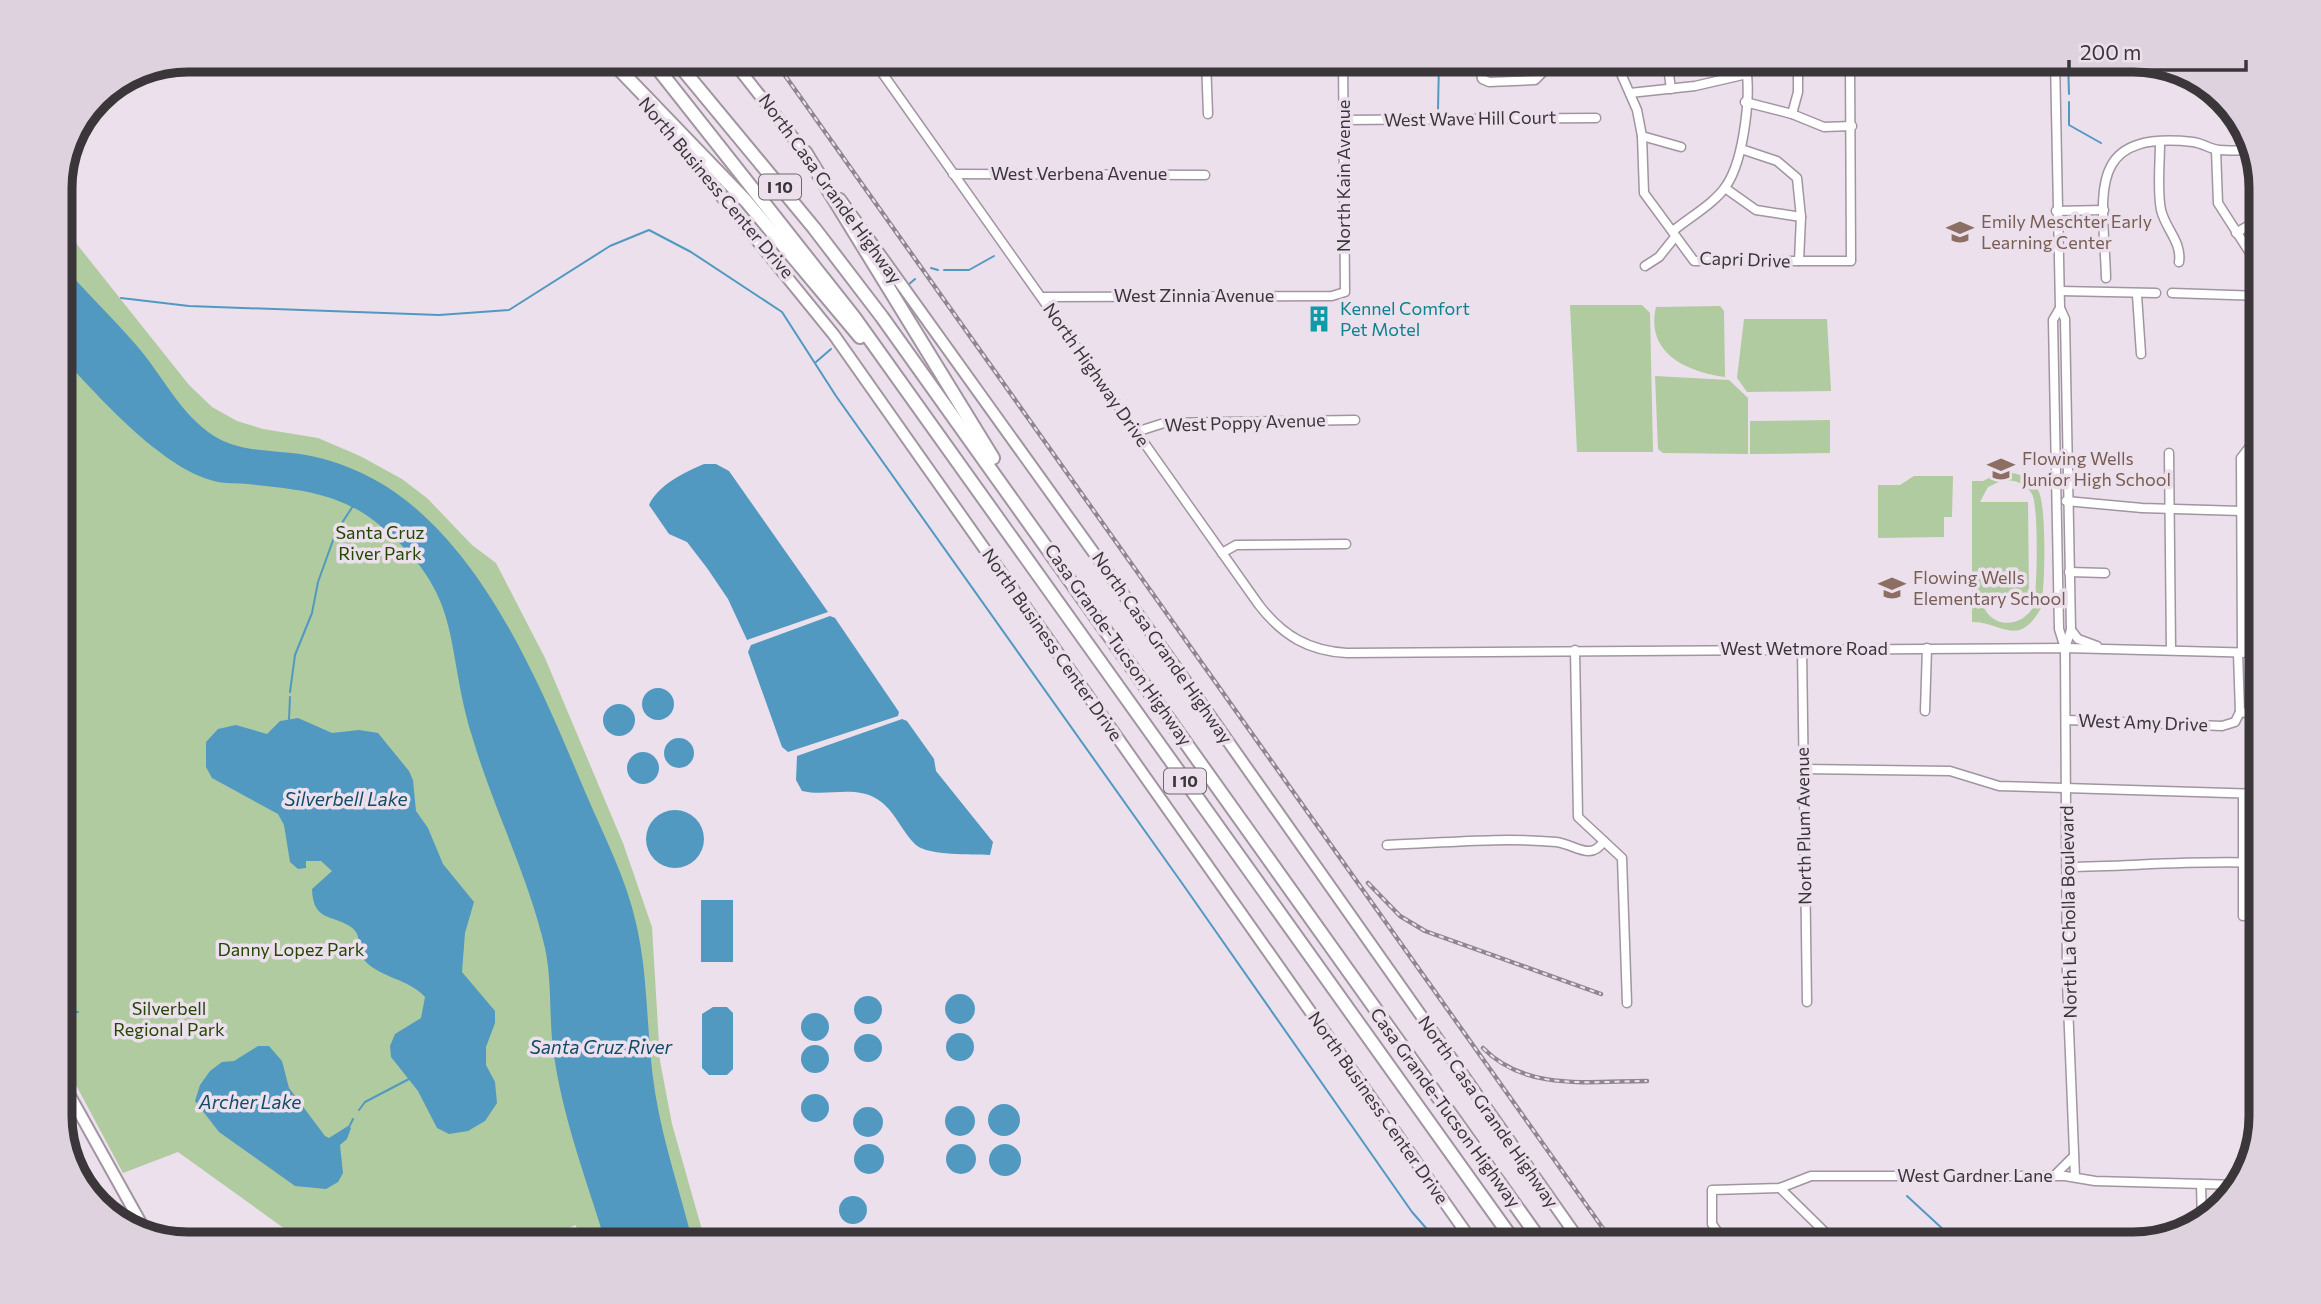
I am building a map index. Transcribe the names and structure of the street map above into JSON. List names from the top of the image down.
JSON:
{
  "streets": {
    "highway": ["I 10", "Casa Grande-Tucson Highway"],
    "main road": ["North Business Center Drive", "North Casa Grande Highway"],
    "street": [
      "West Wave Hill Court",
      "West Verbena Avenue",
      "North Kain Avenue",
      "Capri Drive",
      "West Zinnia Avenue",
      "North Highway Drive",
      "West Poppy Avenue",
      "West Wetmore Road",
      "West Amy Drive",
      "North Plum Avenue",
      "North La Cholla Boulevard",
      "West Gardner Lane"
    ]
  },
  "crossings": [
    ["West Wave Hill Court", "North Kain Avenue"],
    ["West Verbena Avenue", "North Highway Drive"],
    ["North Kain Avenue", "West Zinnia Avenue"],
    ["West Zinnia Avenue", "North Highway Drive"],
    ["North Highway Drive", "West Poppy Avenue"],
    ["North Highway Drive", "West Wetmore Road"],
    ["West Wetmore Road", "North Plum Avenue"],
    ["West Wetmore Road", "North La Cholla Boulevard"],
    ["West Amy Drive", "North La Cholla Boulevard"],
    ["North La Cholla Boulevard", "West Gardner Lane"]
  ],
  "water": ["Silverbell Lake", "Santa Cruz River", "Archer Lake"],
  "parks": ["Santa Cruz River Park", "Danny Lopez Park", "Silverbell Regional Park"],
  "places": {
    "school or university": ["Emily Meschter Early Learning Center", "Flowing Wells Junior High School", "Flowing Wells Elementary School"],
    "building": ["Kennel Comfort Pet Motel"]
  },
  "scale_bar": "200 m"
}
